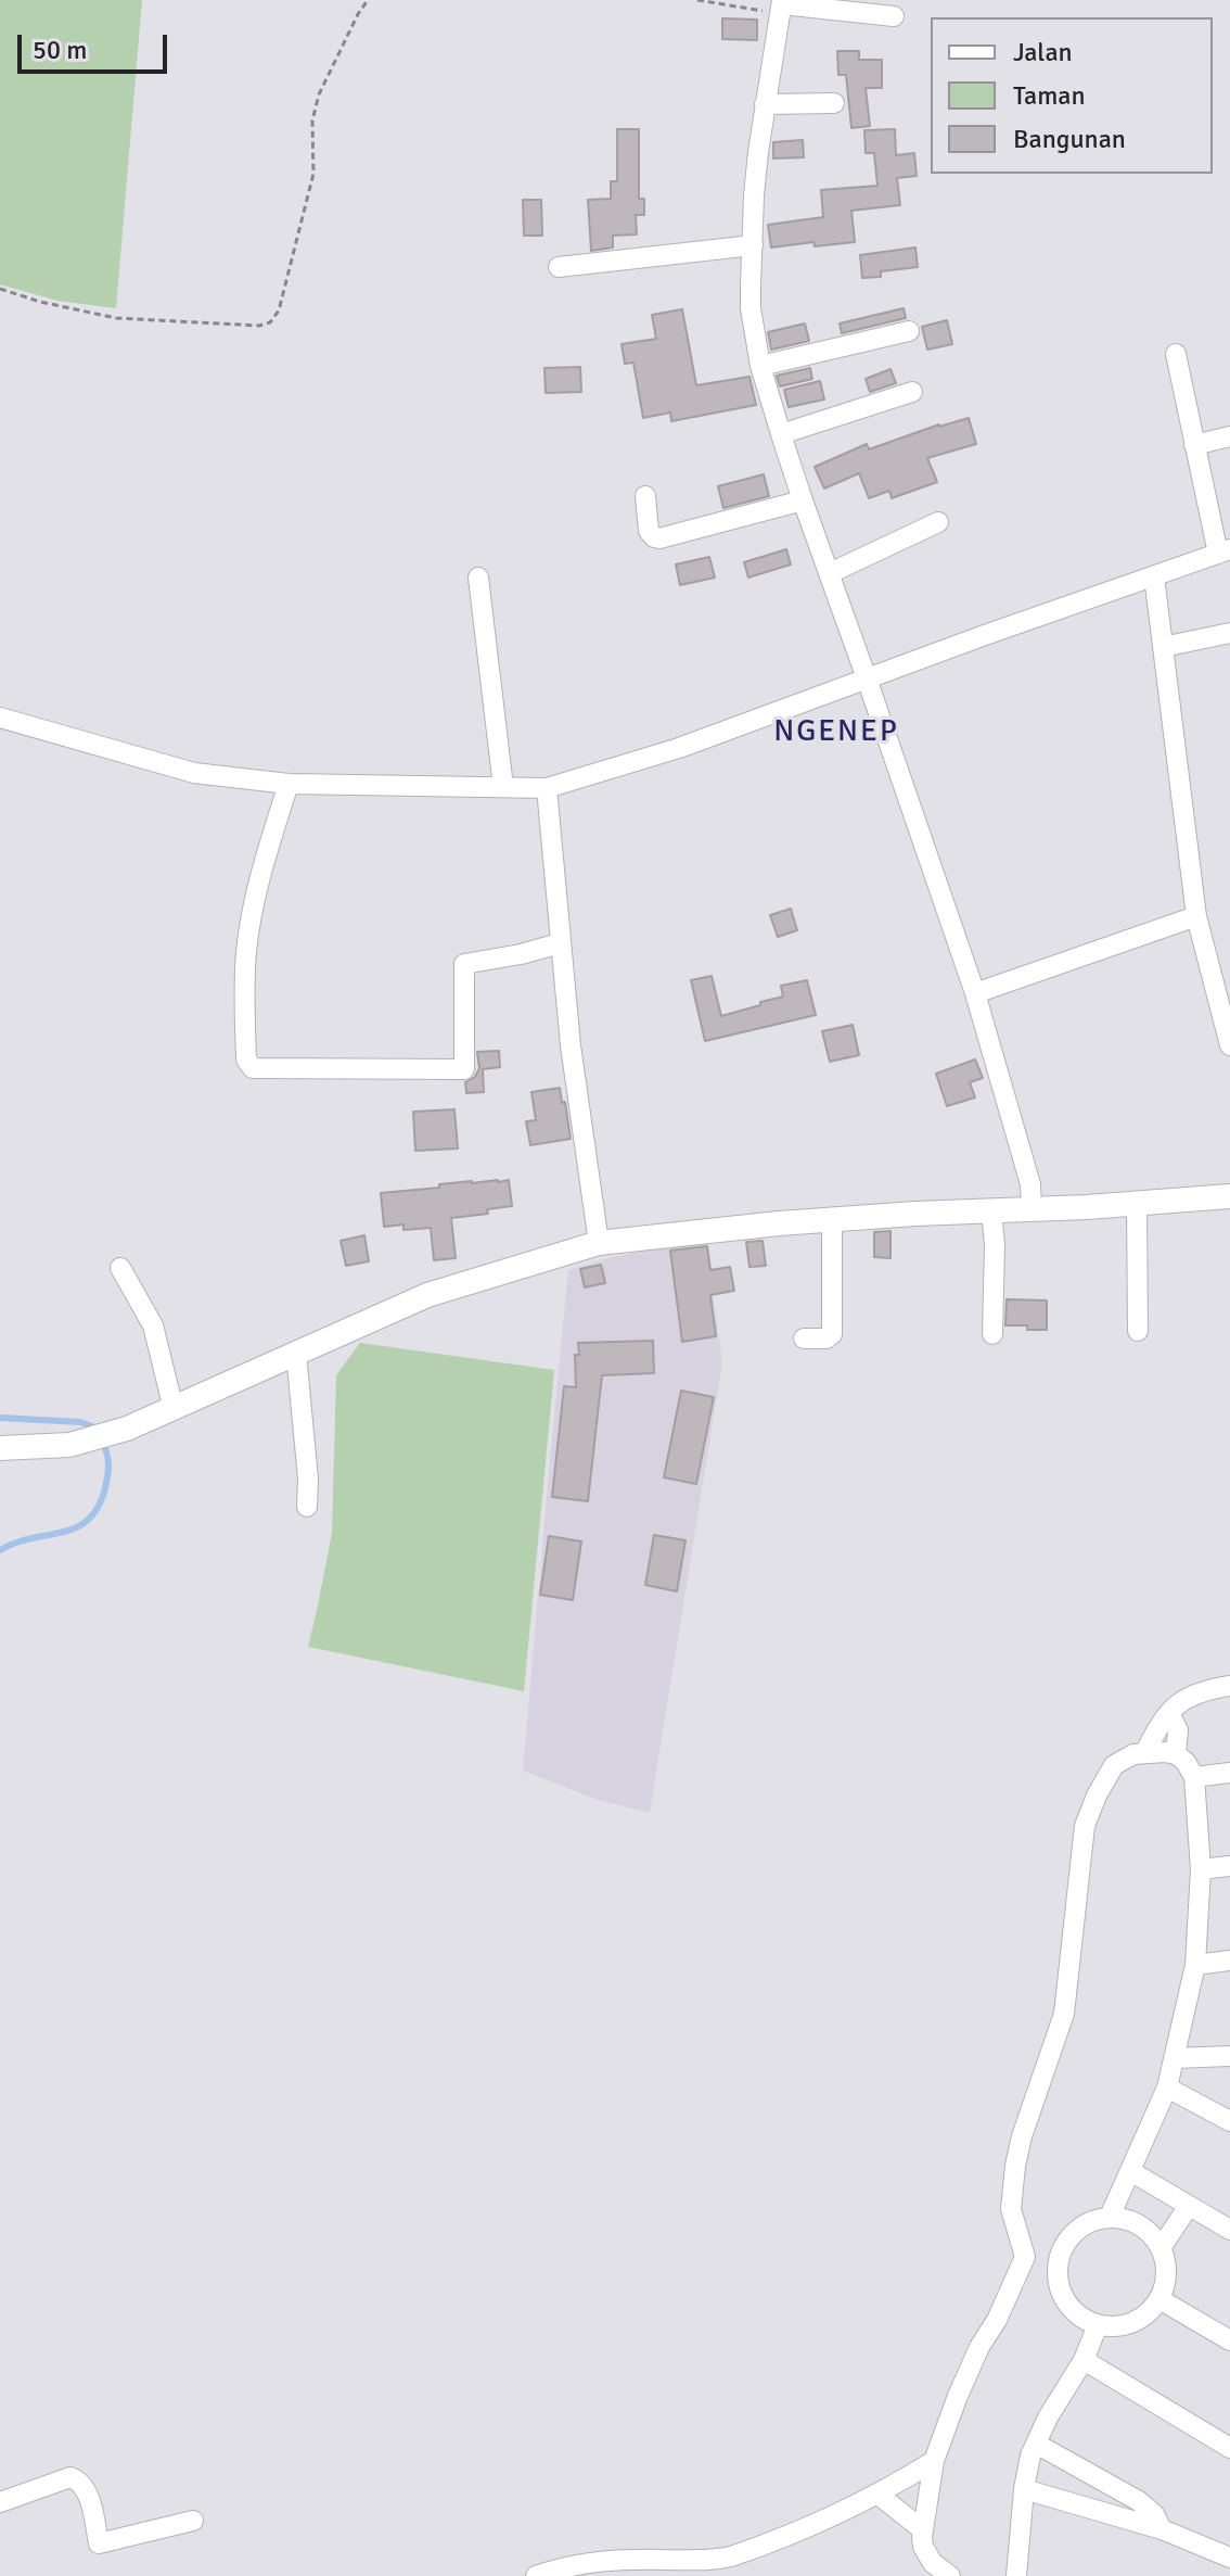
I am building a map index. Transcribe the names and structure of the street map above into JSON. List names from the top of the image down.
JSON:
{
  "districts": ["NGENEP"],
  "legend": ["Jalan", "Taman", "Bangunan"],
  "scale_bar": "50 m"
}
